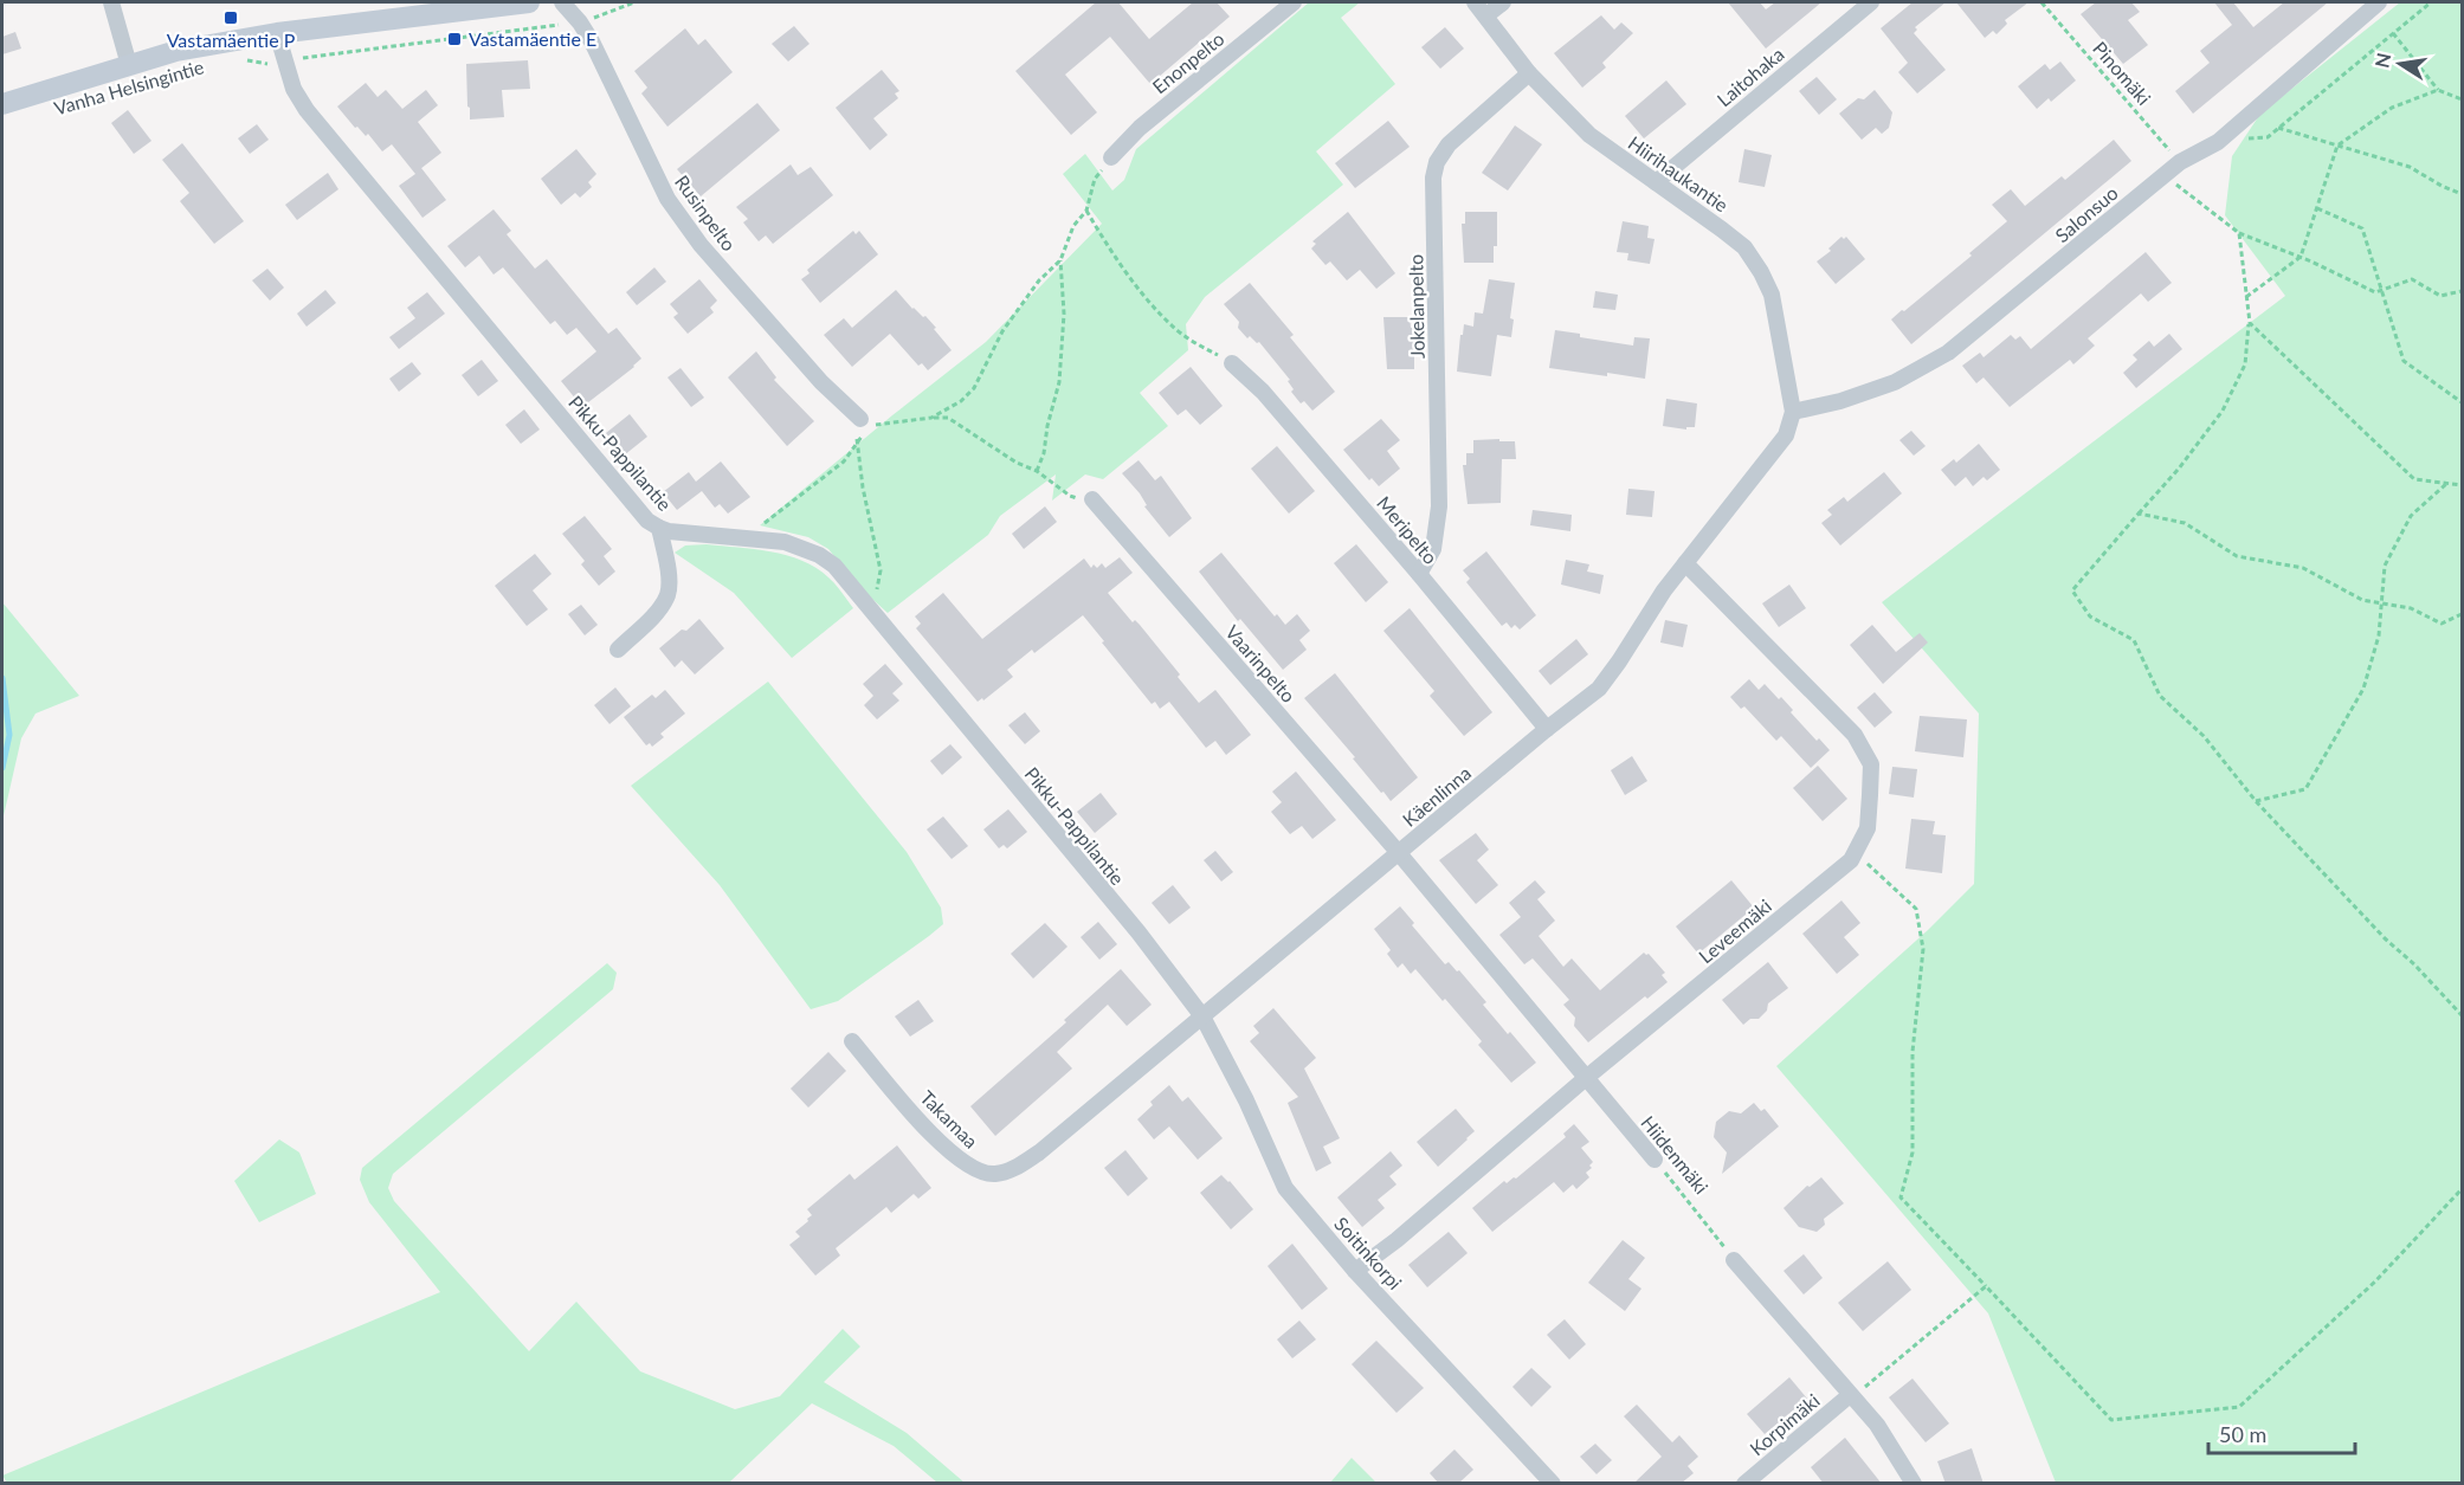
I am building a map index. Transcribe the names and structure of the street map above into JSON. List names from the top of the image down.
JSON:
{
  "streets": {
    "street": [
      "Enonpelto",
      "Laitohaka",
      "Vanha Helsingintie",
      "Hiirihaukantie",
      "Rusinpelto",
      "Salonsuo",
      "Jokelanpelto",
      "Pikku-Pappilantie",
      "Meripelto",
      "Vaarinpelto",
      "Käenlinna",
      "Leveemäki",
      "Takamaa",
      "Hiidenmäki",
      "Soitinkorpi",
      "Korpimäki"
    ],
    "path": ["Pinomäki"]
  },
  "crossings": [
    ["Pinomäki", "Salonsuo"],
    ["Laitohaka", "Hiirihaukantie"],
    ["Vanha Helsingintie", "Pikku-Pappilantie"],
    ["Hiirihaukantie", "Salonsuo"],
    ["Hiirihaukantie", "Jokelanpelto"],
    ["Hiirihaukantie", "Käenlinna"],
    ["Salonsuo", "Käenlinna"],
    ["Jokelanpelto", "Meripelto"],
    ["Pikku-Pappilantie", "Käenlinna"],
    ["Pikku-Pappilantie", "Soitinkorpi"],
    ["Meripelto", "Käenlinna"],
    ["Vaarinpelto", "Käenlinna"],
    ["Vaarinpelto", "Hiidenmäki"],
    ["Käenlinna", "Leveemäki"],
    ["Käenlinna", "Takamaa"],
    ["Käenlinna", "Hiidenmäki"],
    ["Käenlinna", "Soitinkorpi"],
    ["Leveemäki", "Hiidenmäki"],
    ["Leveemäki", "Soitinkorpi"]
  ],
  "places": {
    "transit": ["Vastamäentie P", "Vastamäentie E"]
  },
  "scale_bar": "50 m",
  "north": "left"
}
